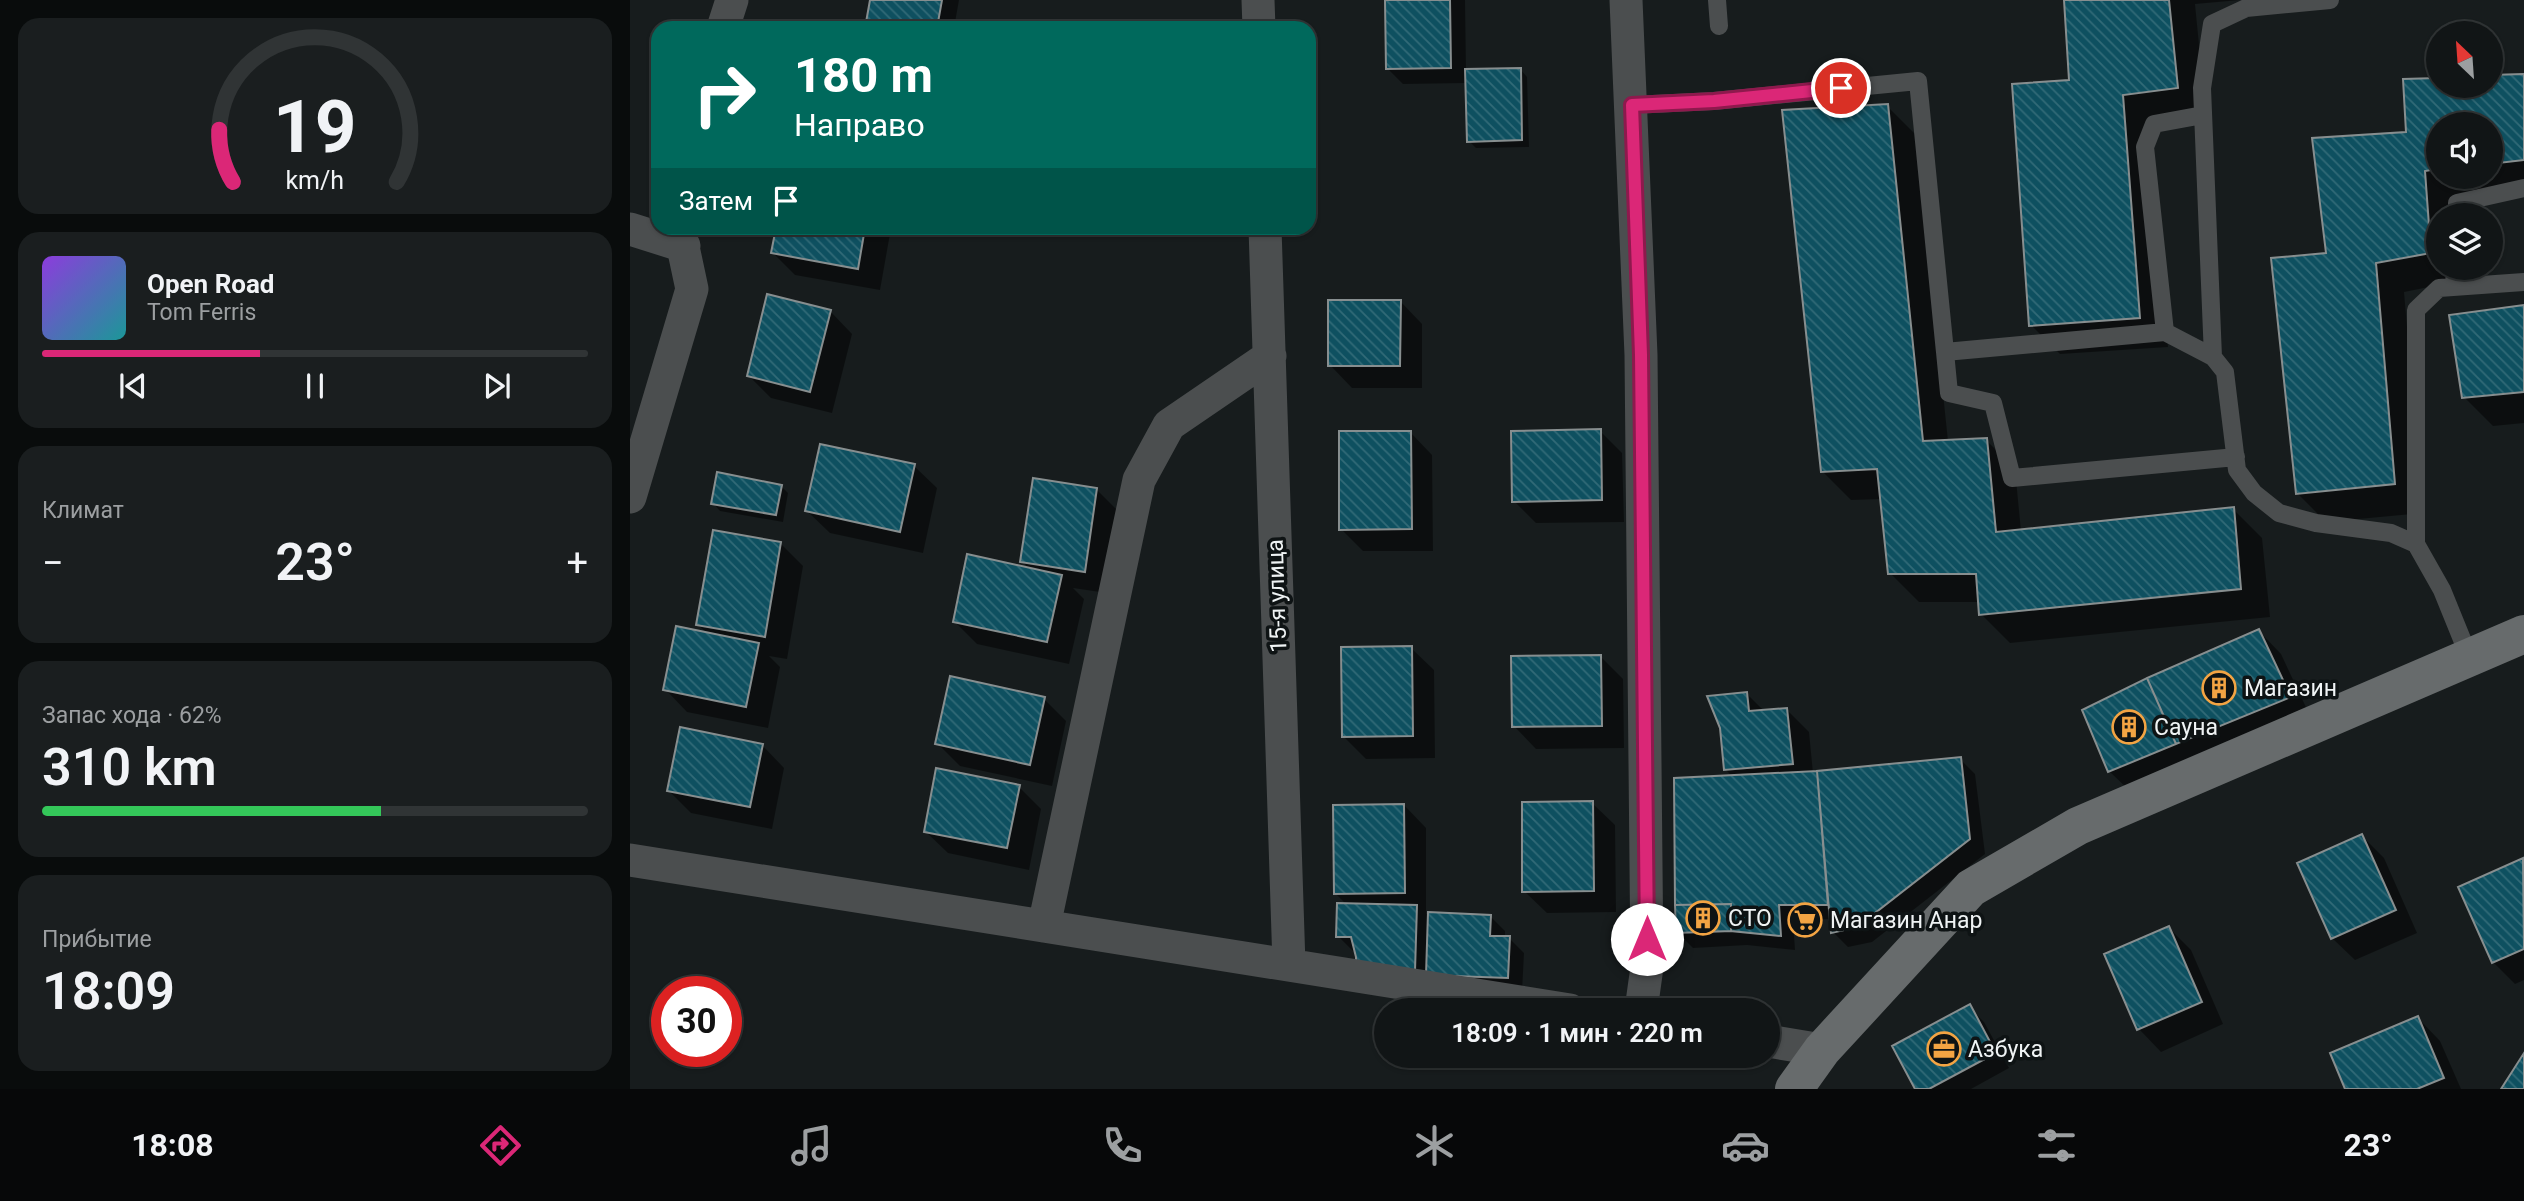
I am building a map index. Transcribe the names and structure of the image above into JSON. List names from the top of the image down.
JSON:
{
  "streets": {
    "street": ["15-я улица"]
  },
  "places": {
    "building": ["Магазин", "Сауна", "СТО"],
    "supermarket": ["Магазин Анар"],
    "office": ["Азбука"]
  },
  "north": "top left",
  "page": {
    "turn": ["180 m", "Направо"],
    "then": "Затем",
    "song": ["Open Road", "Tom Ferris"],
    "tile": [
      "Климат",
      ["Запас хода · 62%", "310 km"],
      ["Прибытие", "18:09"]
    ],
    "heat": ["−", "23°", "+"],
    "limit": "30",
    "trip": "18:09 · 1 мин · 220 m",
    "tabs": ["18:08", "23°"],
    "gauge": ["19", "km/h"]
  }
}
